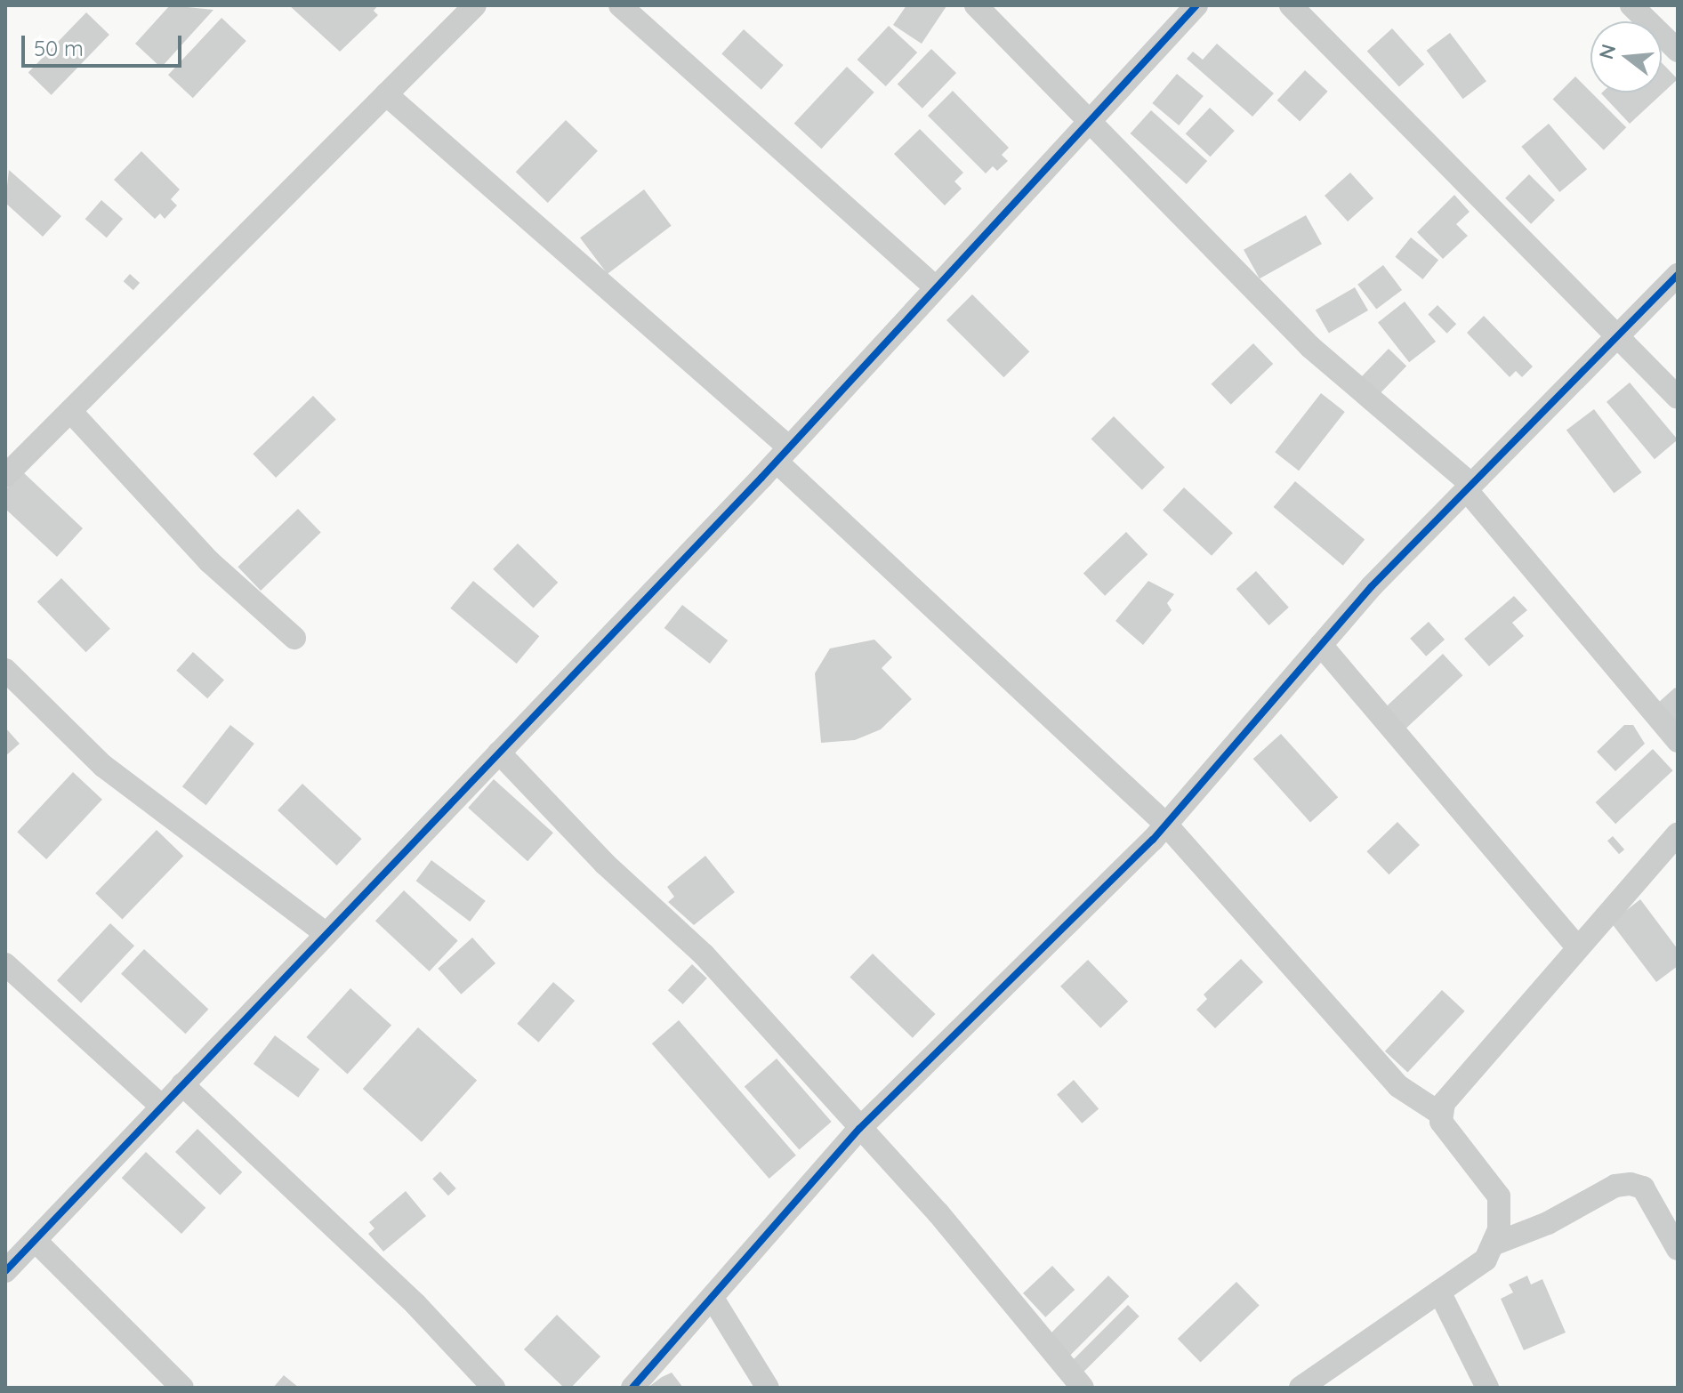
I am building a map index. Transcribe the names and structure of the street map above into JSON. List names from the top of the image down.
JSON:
{
  "scale_bar": "50 m",
  "north": "left"
}
